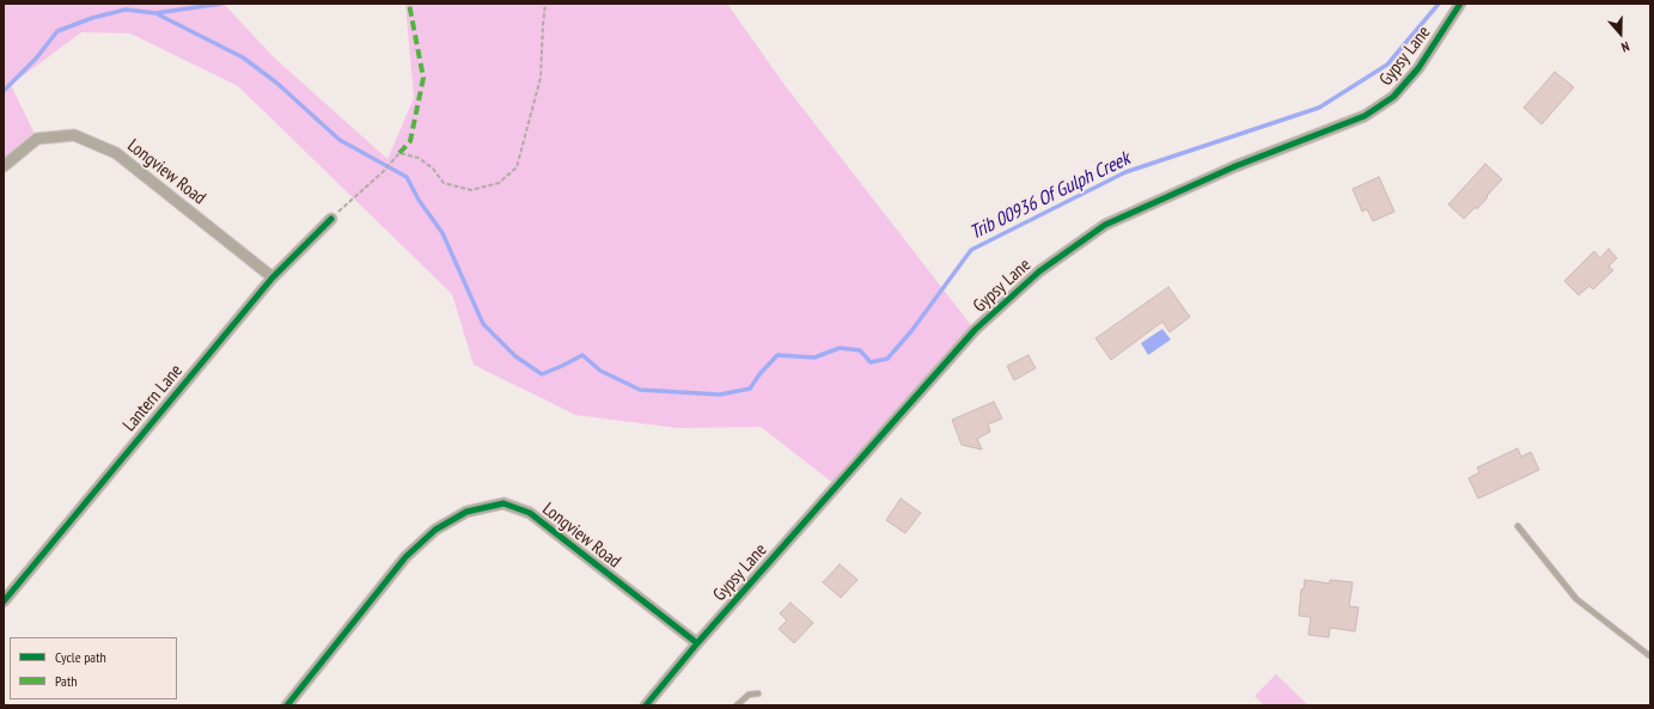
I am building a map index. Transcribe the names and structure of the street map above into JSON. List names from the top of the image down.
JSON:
{
  "streets": {
    "street": ["Gypsy Lane", "Longview Road", "Lantern Lane"]
  },
  "crossings": [
    ["Gypsy Lane", "Longview Road"],
    ["Longview Road", "Lantern Lane"]
  ],
  "water": ["Trib 00936 Of Gulph Creek"],
  "legend": ["Cycle path", "Path"],
  "north": "bottom"
}
